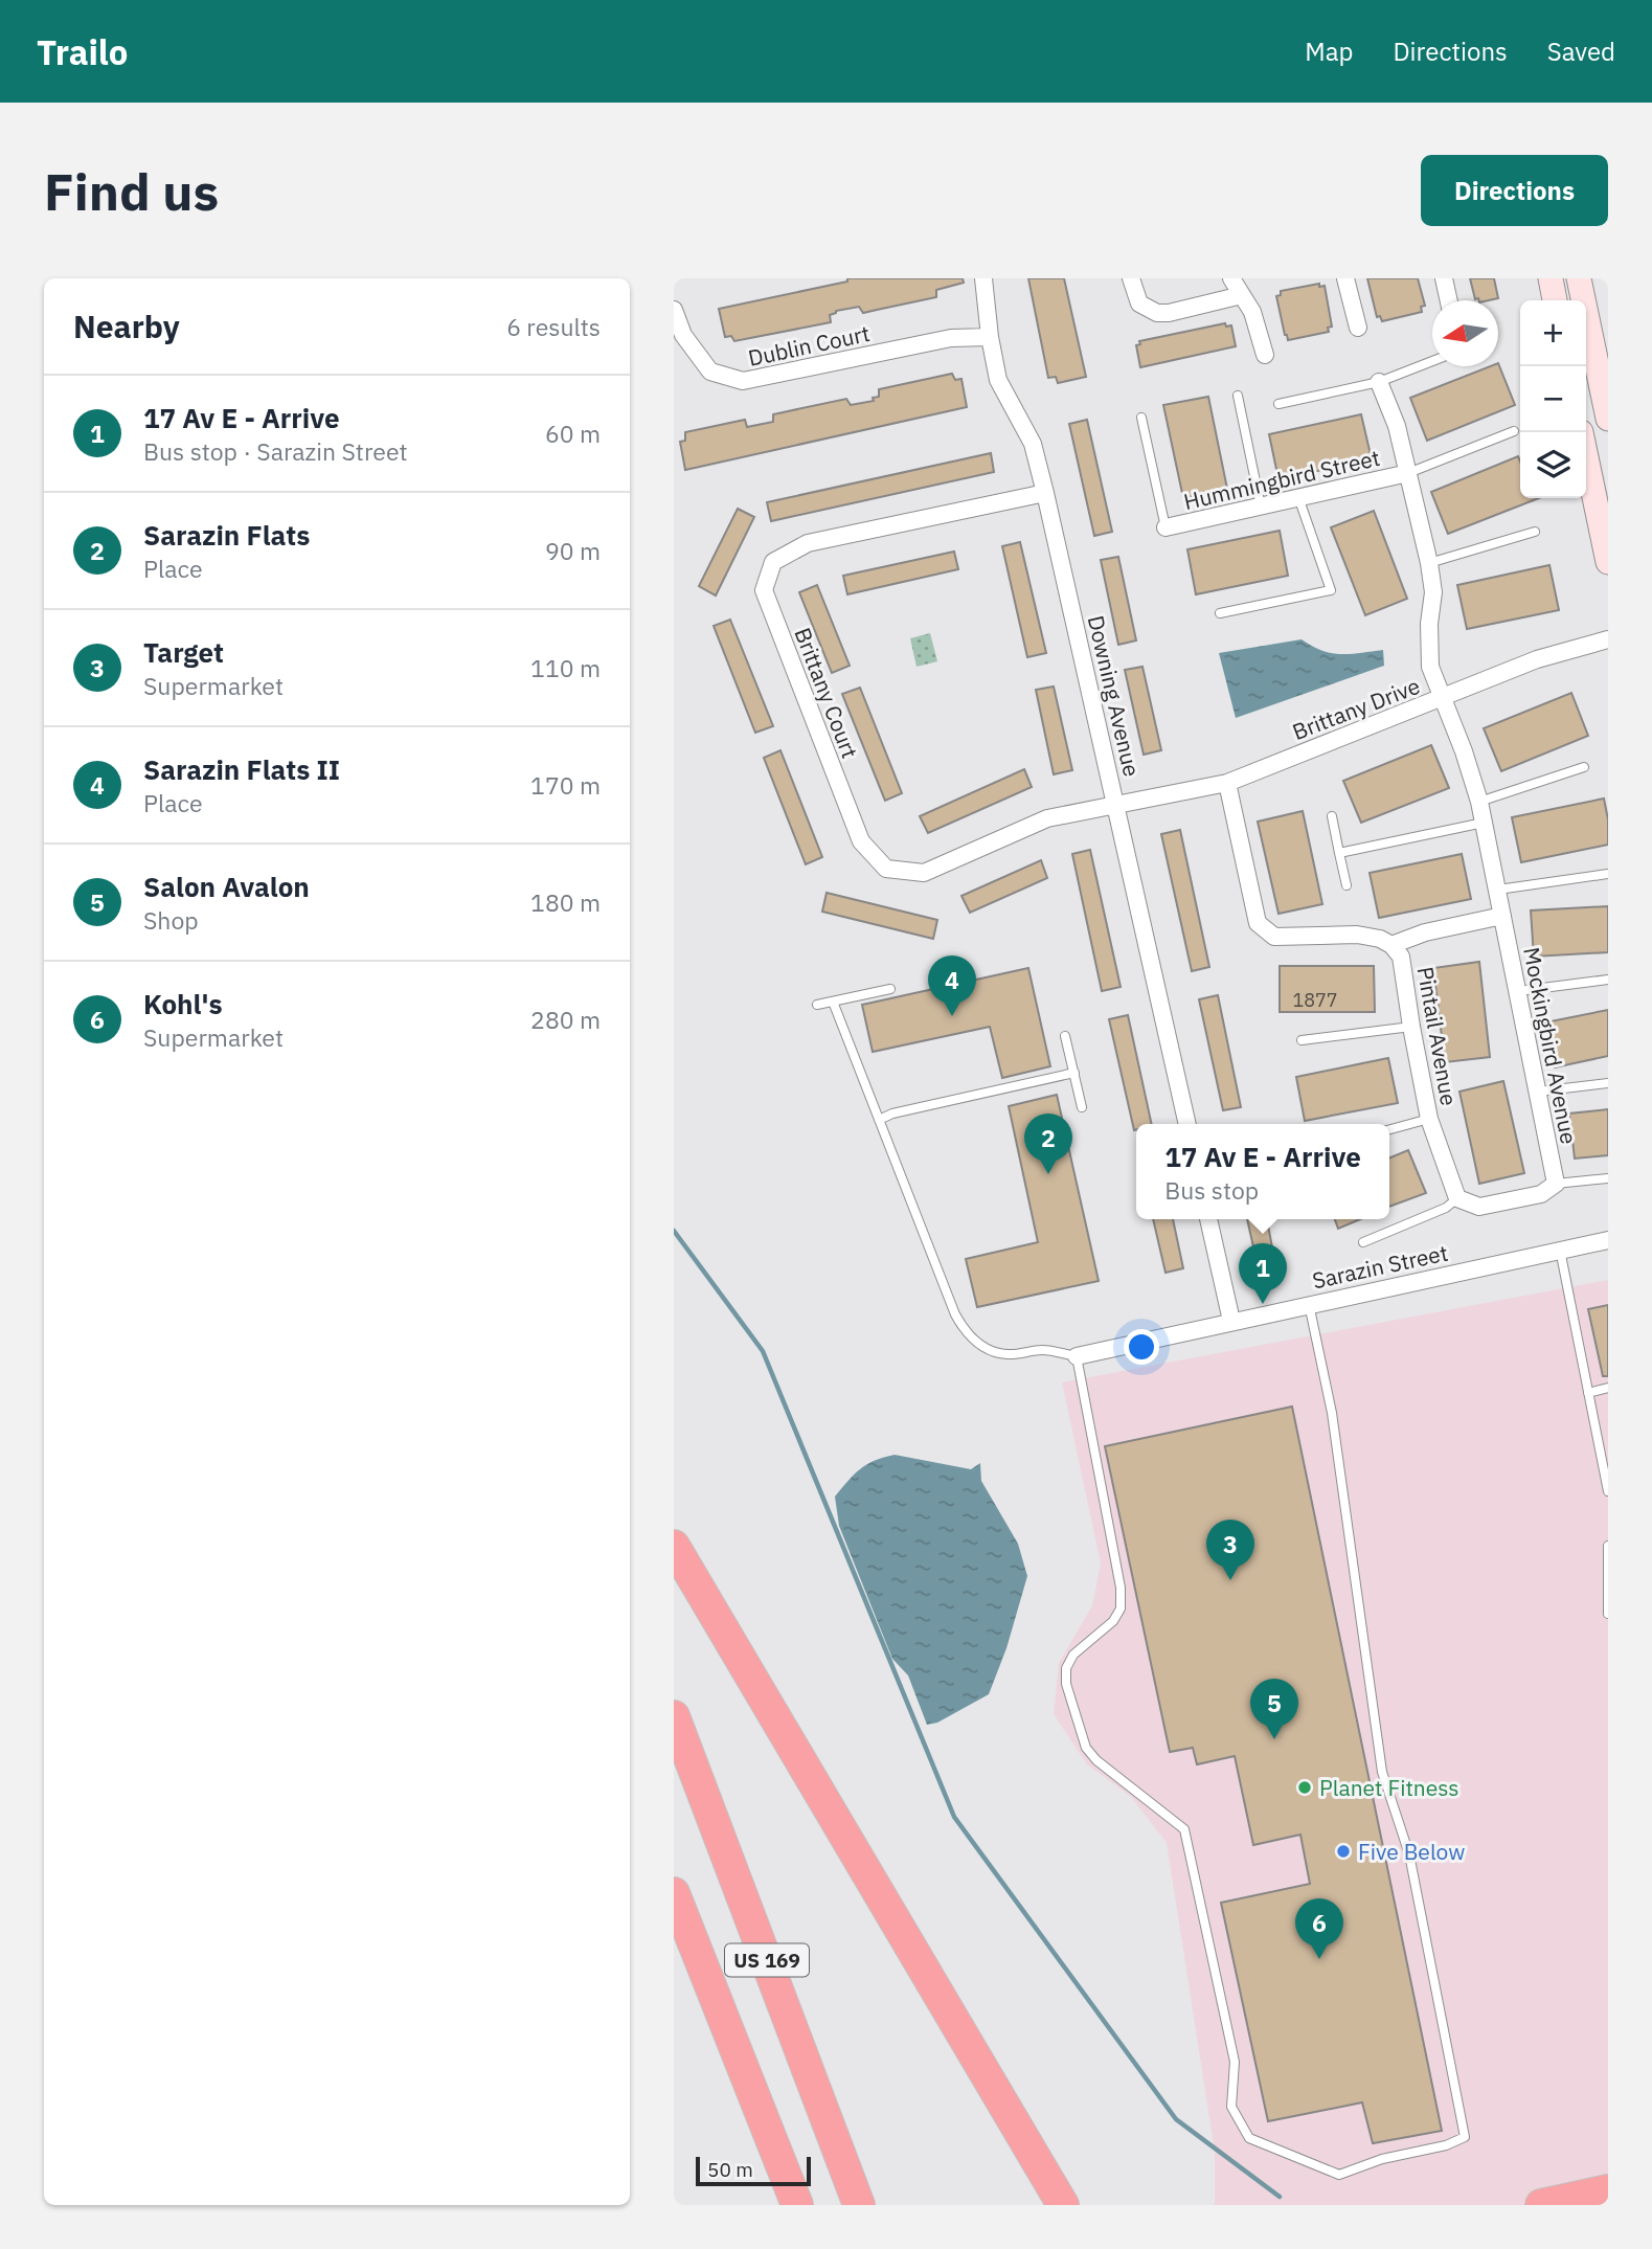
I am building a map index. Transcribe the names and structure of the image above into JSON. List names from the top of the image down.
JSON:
{
  "streets": {
    "highway": ["US 169"],
    "street": [
      "Dublin Court",
      "Hummingbird Street",
      "Brittany Court",
      "Downing Avenue",
      "Brittany Drive",
      "Pintail Avenue",
      "Mockingbird Avenue",
      "Sarazin Street"
    ]
  },
  "crossings": [
    ["Dublin Court", "Downing Avenue"],
    ["Hummingbird Street", "Mockingbird Avenue"],
    ["Brittany Court", "Downing Avenue"],
    ["Brittany Court", "Brittany Drive"],
    ["Downing Avenue", "Brittany Drive"],
    ["Brittany Drive", "Pintail Avenue"],
    ["Brittany Drive", "Mockingbird Avenue"]
  ],
  "places": ["Planet Fitness", "Five Below"],
  "house_numbers": ["1877"],
  "scale_bar": "50 m",
  "north": "left",
  "page": {
    "header": "Trailo",
    "nav": ["Map", "Directions", "Saved"],
    "buttons": "Directions",
    "title": "Find us",
    "heading": ["Nearby", "6 results"],
    "map_buttons": ["+", "−"],
    "list": [
      {
        "mark": "1",
        "name": "17 Av E - Arrive",
        "note": "Bus stop · Sarazin Street",
        "value": "60 m"
      },
      {
        "mark": "2",
        "name": "Sarazin Flats",
        "note": "Place",
        "value": "90 m"
      },
      {
        "mark": "3",
        "name": "Target",
        "note": "Supermarket",
        "value": "110 m"
      },
      {
        "mark": "4",
        "name": "Sarazin Flats II",
        "note": "Place",
        "value": "170 m"
      },
      {
        "mark": "5",
        "name": "Salon Avalon",
        "note": "Shop",
        "value": "180 m"
      },
      {
        "mark": "6",
        "name": "Kohl's",
        "note": "Supermarket",
        "value": "280 m"
      }
    ],
    "pins": [
      "4",
      "2",
      "1",
      "3",
      "5",
      "6"
    ],
    "popup": ["17 Av E - Arrive", "Bus stop"],
    "scale": "50 m"
  }
}
